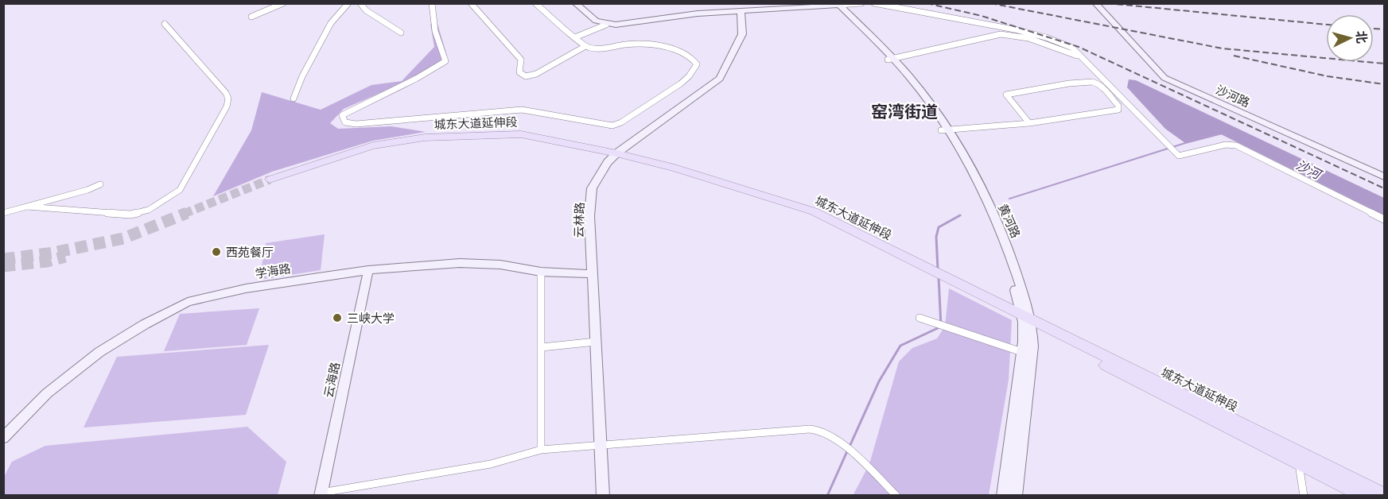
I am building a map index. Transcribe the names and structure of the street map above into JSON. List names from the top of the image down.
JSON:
{
  "streets": {
    "main road": ["城东大道延伸段"],
    "street": [
      "沙河路",
      "云林路",
      "黄河路",
      "学海路",
      "云海路"
    ]
  },
  "crossings": [
    ["城东大道延伸段", "云林路"],
    ["城东大道延伸段", "黄河路"],
    ["云林路", "学海路"],
    ["学海路", "云海路"]
  ],
  "districts": ["窑湾街道"],
  "water": ["沙河"],
  "places": ["西苑餐厅", "三峡大学"],
  "north": "right"
}
